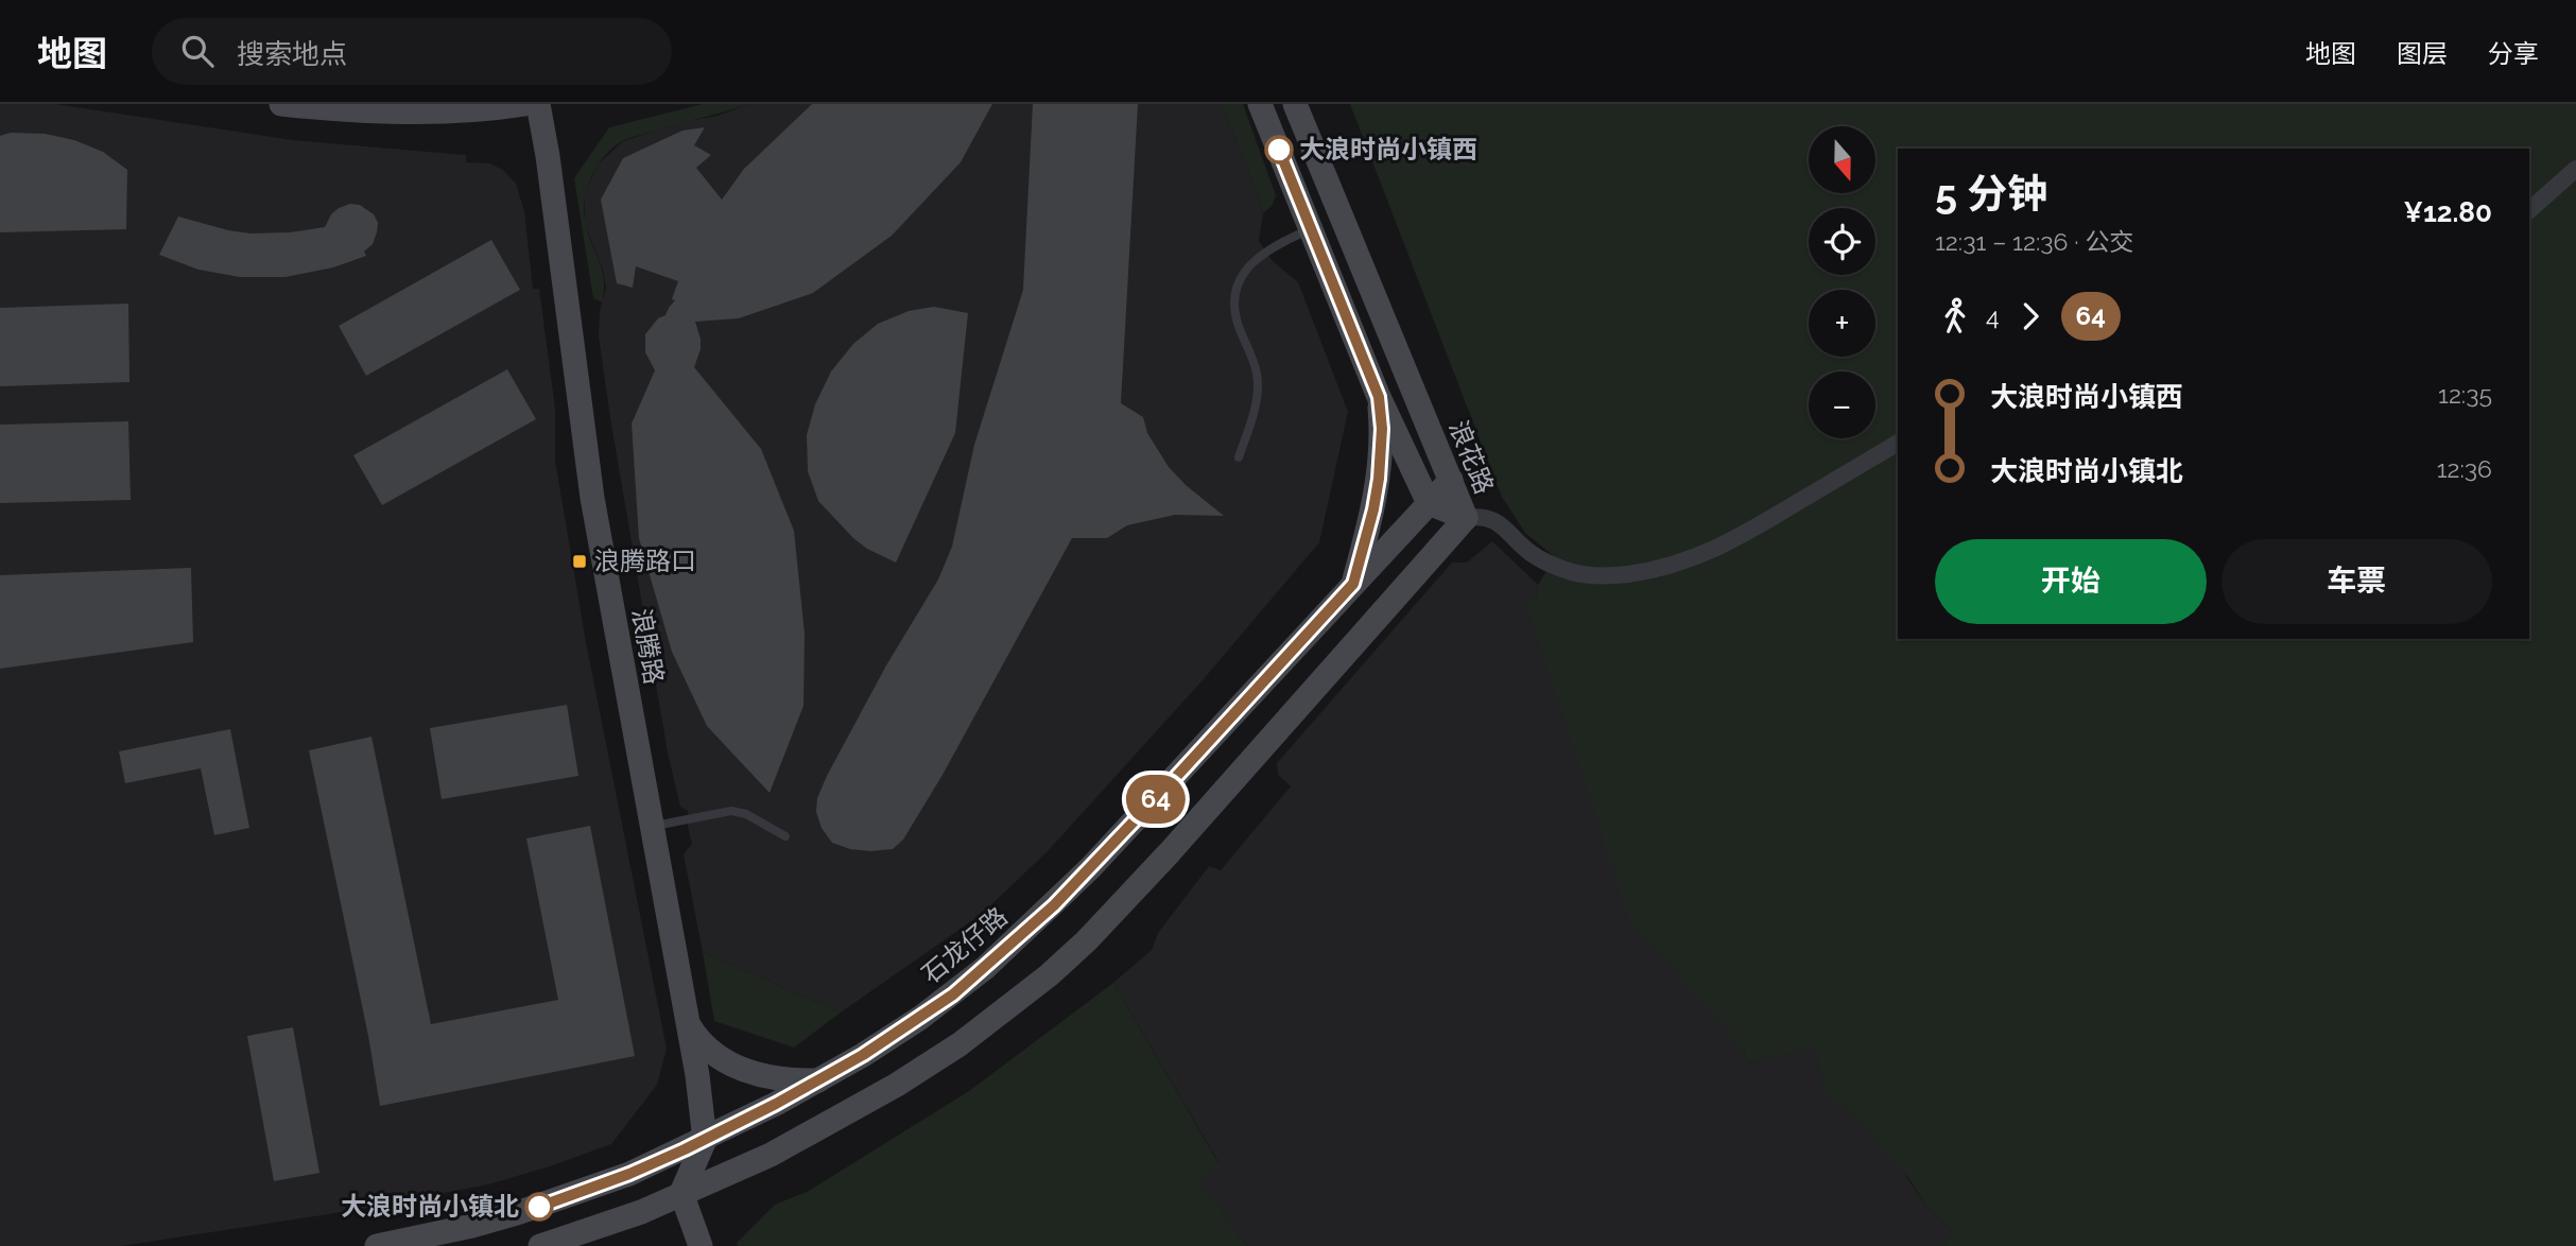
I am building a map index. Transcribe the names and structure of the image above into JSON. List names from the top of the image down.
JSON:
{
  "streets": {
    "main road": ["浪花路", "浪腾路", "石龙仔路"]
  },
  "crossings": [
    ["浪花路", "石龙仔路"],
    ["浪腾路", "石龙仔路"]
  ],
  "places": {
    "other": ["大浪时尚小镇西", "大浪时尚小镇北"],
    "transit": ["浪腾路口"]
  },
  "lines": ["bus line 64"],
  "north": "bottom",
  "page": {
    "header": "地图",
    "search": "搜索地点",
    "nav": ["地图", "图层", "分享"],
    "on_map": "64",
    "map_buttons": ["+", "−"],
    "heading": ["5 分钟", "12:31 – 12:36 · 公交", "¥12.80"],
    "legs": ["4", "64"],
    "list": [
      {
        "name": "大浪时尚小镇西",
        "value": "12:35"
      },
      {
        "name": "大浪时尚小镇北",
        "value": "12:36"
      }
    ],
    "buttons": ["开始", "车票"]
  }
}
